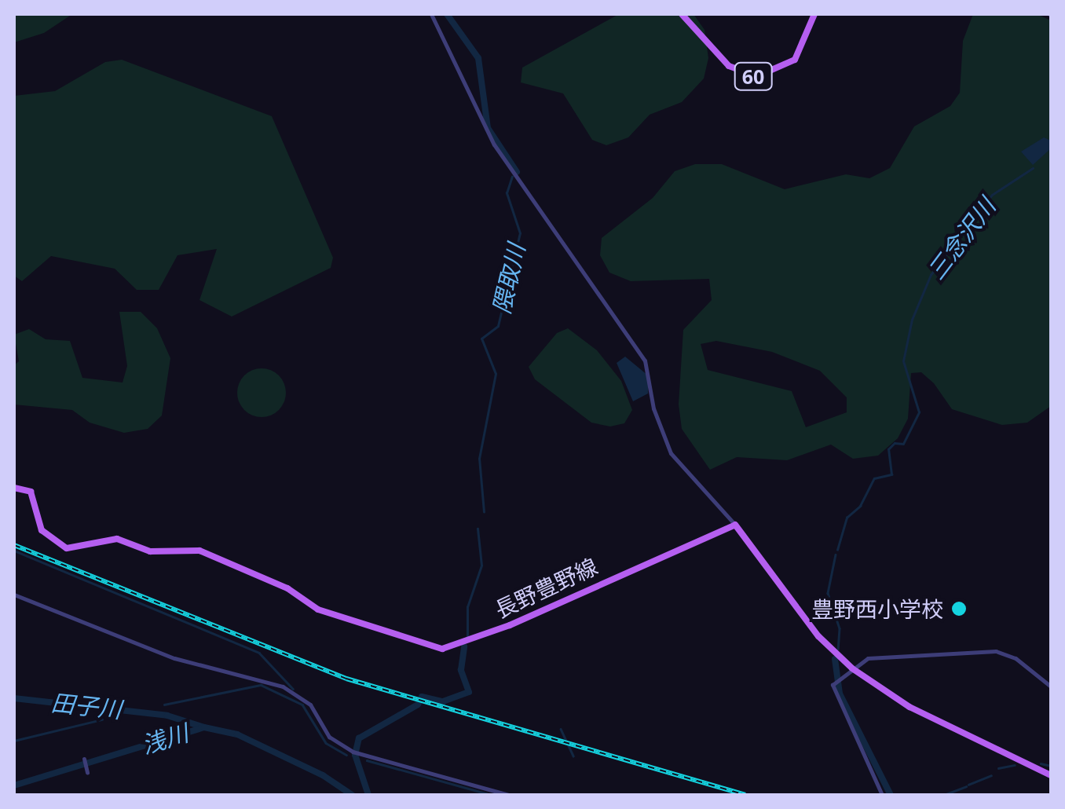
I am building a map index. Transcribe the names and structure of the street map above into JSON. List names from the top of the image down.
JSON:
{
  "streets": {
    "main road": ["60", "長野豊野線"]
  },
  "water": [
    "三念沢川",
    "隈取川",
    "田子川",
    "浅川"
  ],
  "places": ["豊野西小学校"]
}
